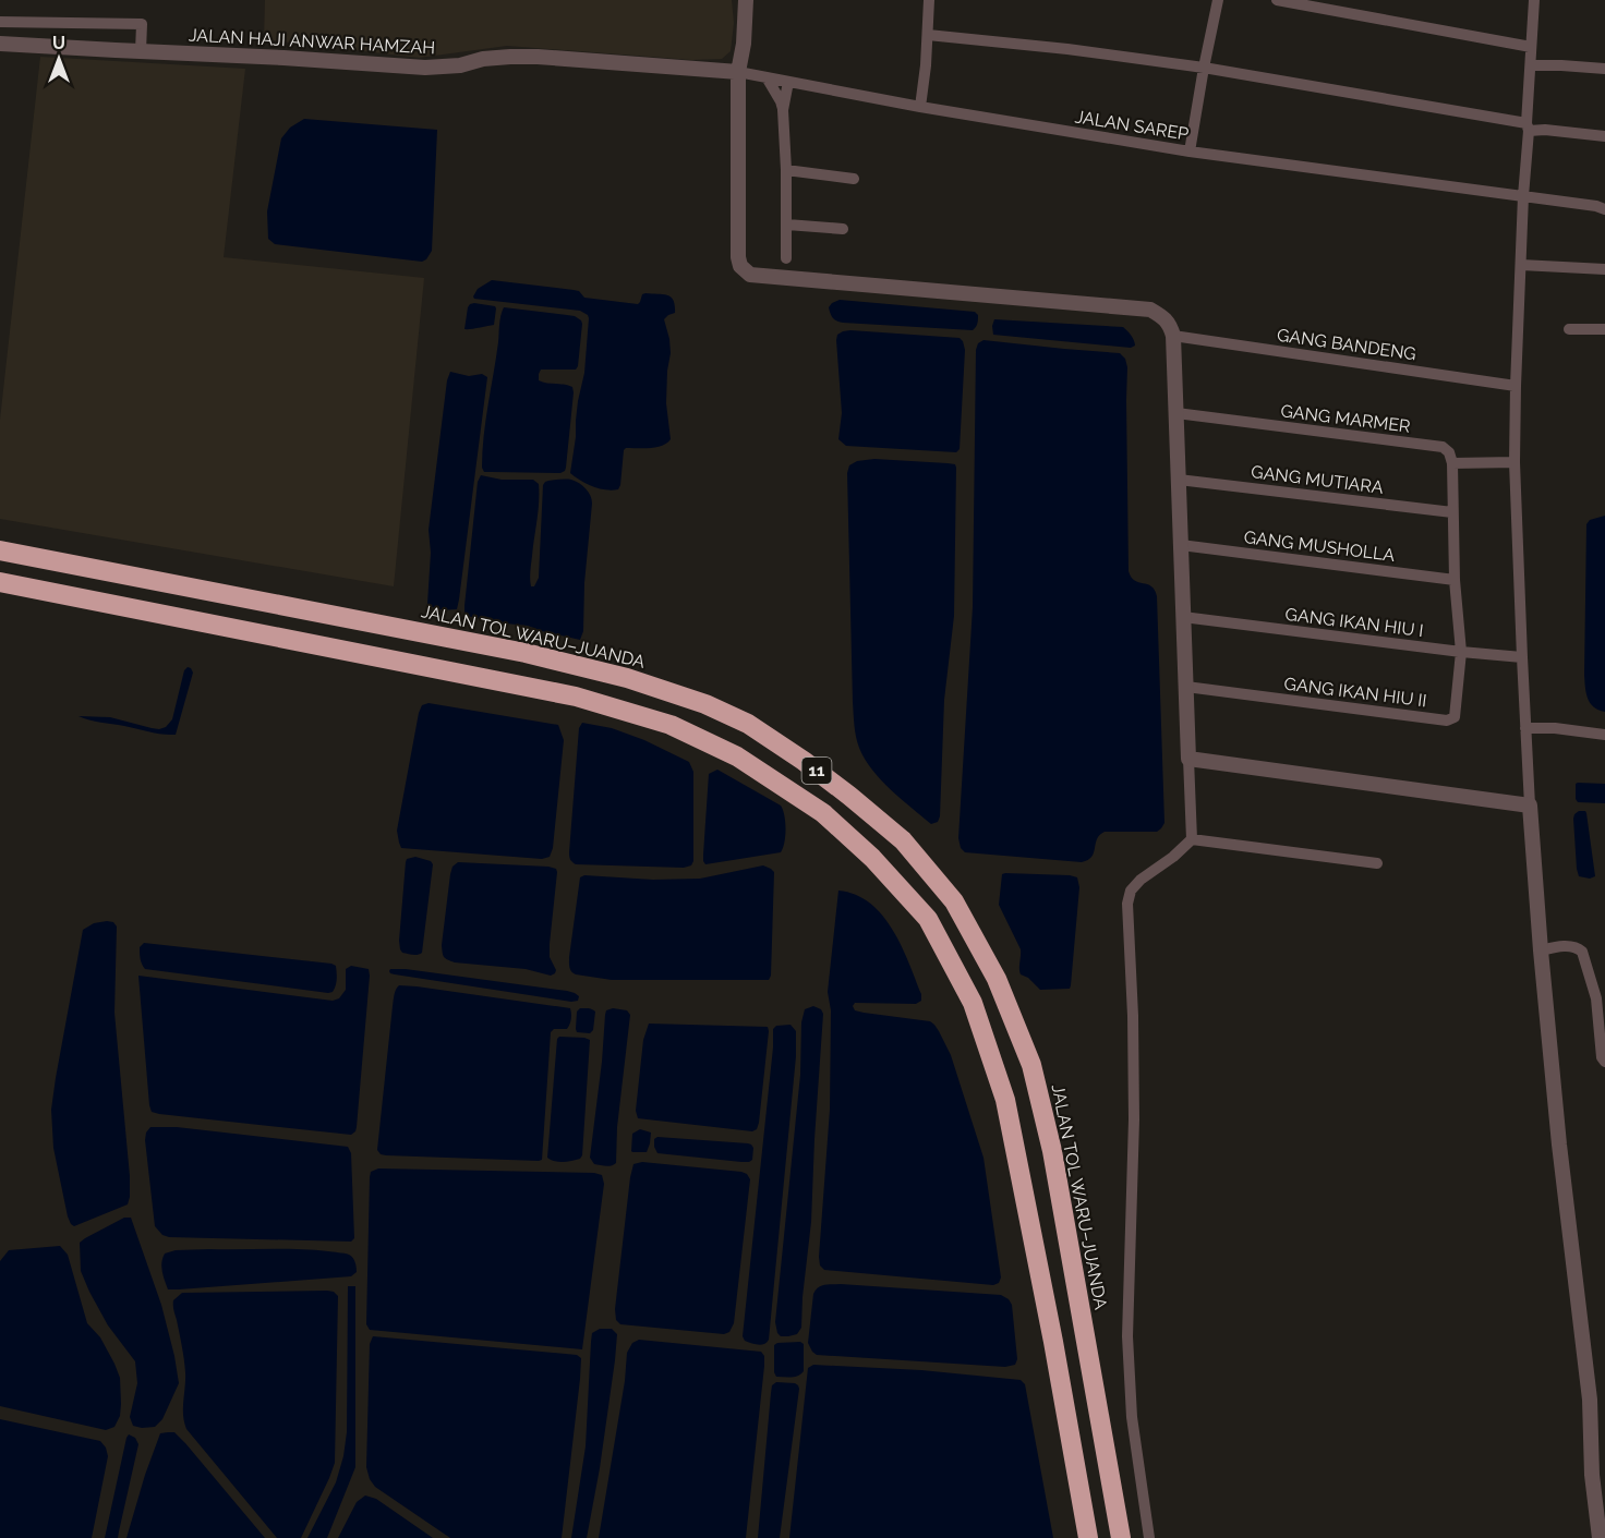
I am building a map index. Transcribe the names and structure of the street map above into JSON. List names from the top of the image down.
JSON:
{
  "streets": {
    "highway": ["JALAN TOL WARU–JUANDA", "11"],
    "street": [
      "JALAN HAJI ANWAR HAMZAH",
      "JALAN SAREP",
      "GANG BANDENG",
      "GANG MARMER",
      "GANG MUTIARA",
      "GANG MUSHOLLA",
      "GANG IKAN HIU I",
      "GANG IKAN HIU II"
    ]
  },
  "crossings": [
    ["JALAN HAJI ANWAR HAMZAH", "JALAN SAREP"],
    ["GANG IKAN HIU I", "GANG IKAN HIU II"]
  ],
  "north": "top"
}
